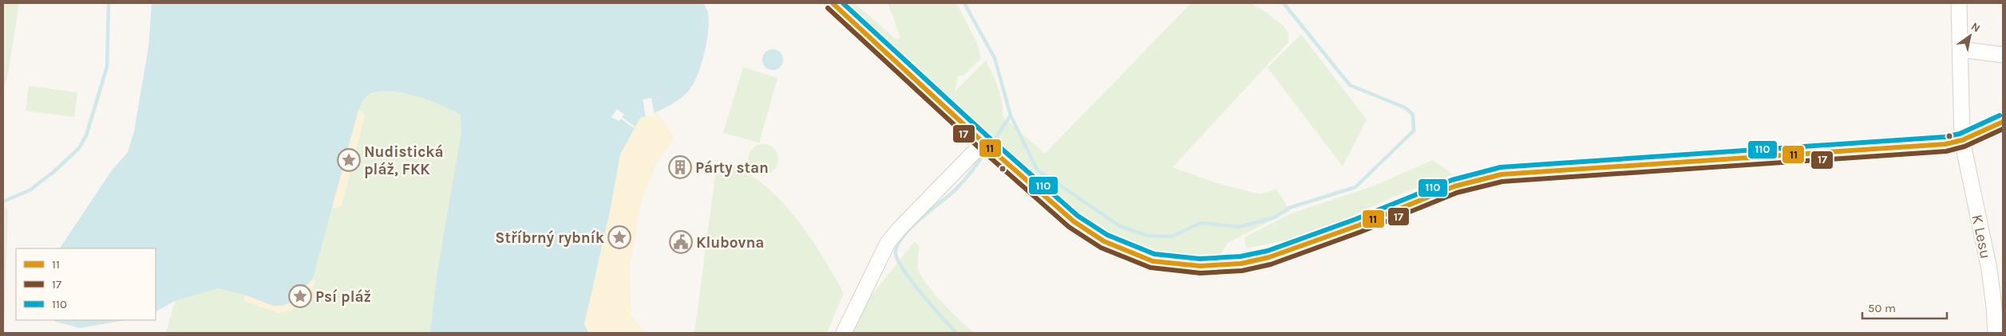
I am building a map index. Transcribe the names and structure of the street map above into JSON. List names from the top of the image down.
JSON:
{
  "streets": {
    "street": ["K Lesu"]
  },
  "places": {
    "place": ["Nudistická pláž, FKK", "Stříbrný rybník", "Psí pláž"],
    "building": ["Párty stan"],
    "public building": ["Klubovna"]
  },
  "lines": ["transit line 11", "transit line 110", "transit line 17"],
  "legend": ["11", "17", "110"],
  "scale_bar": "50 m",
  "north": "top right"
}
